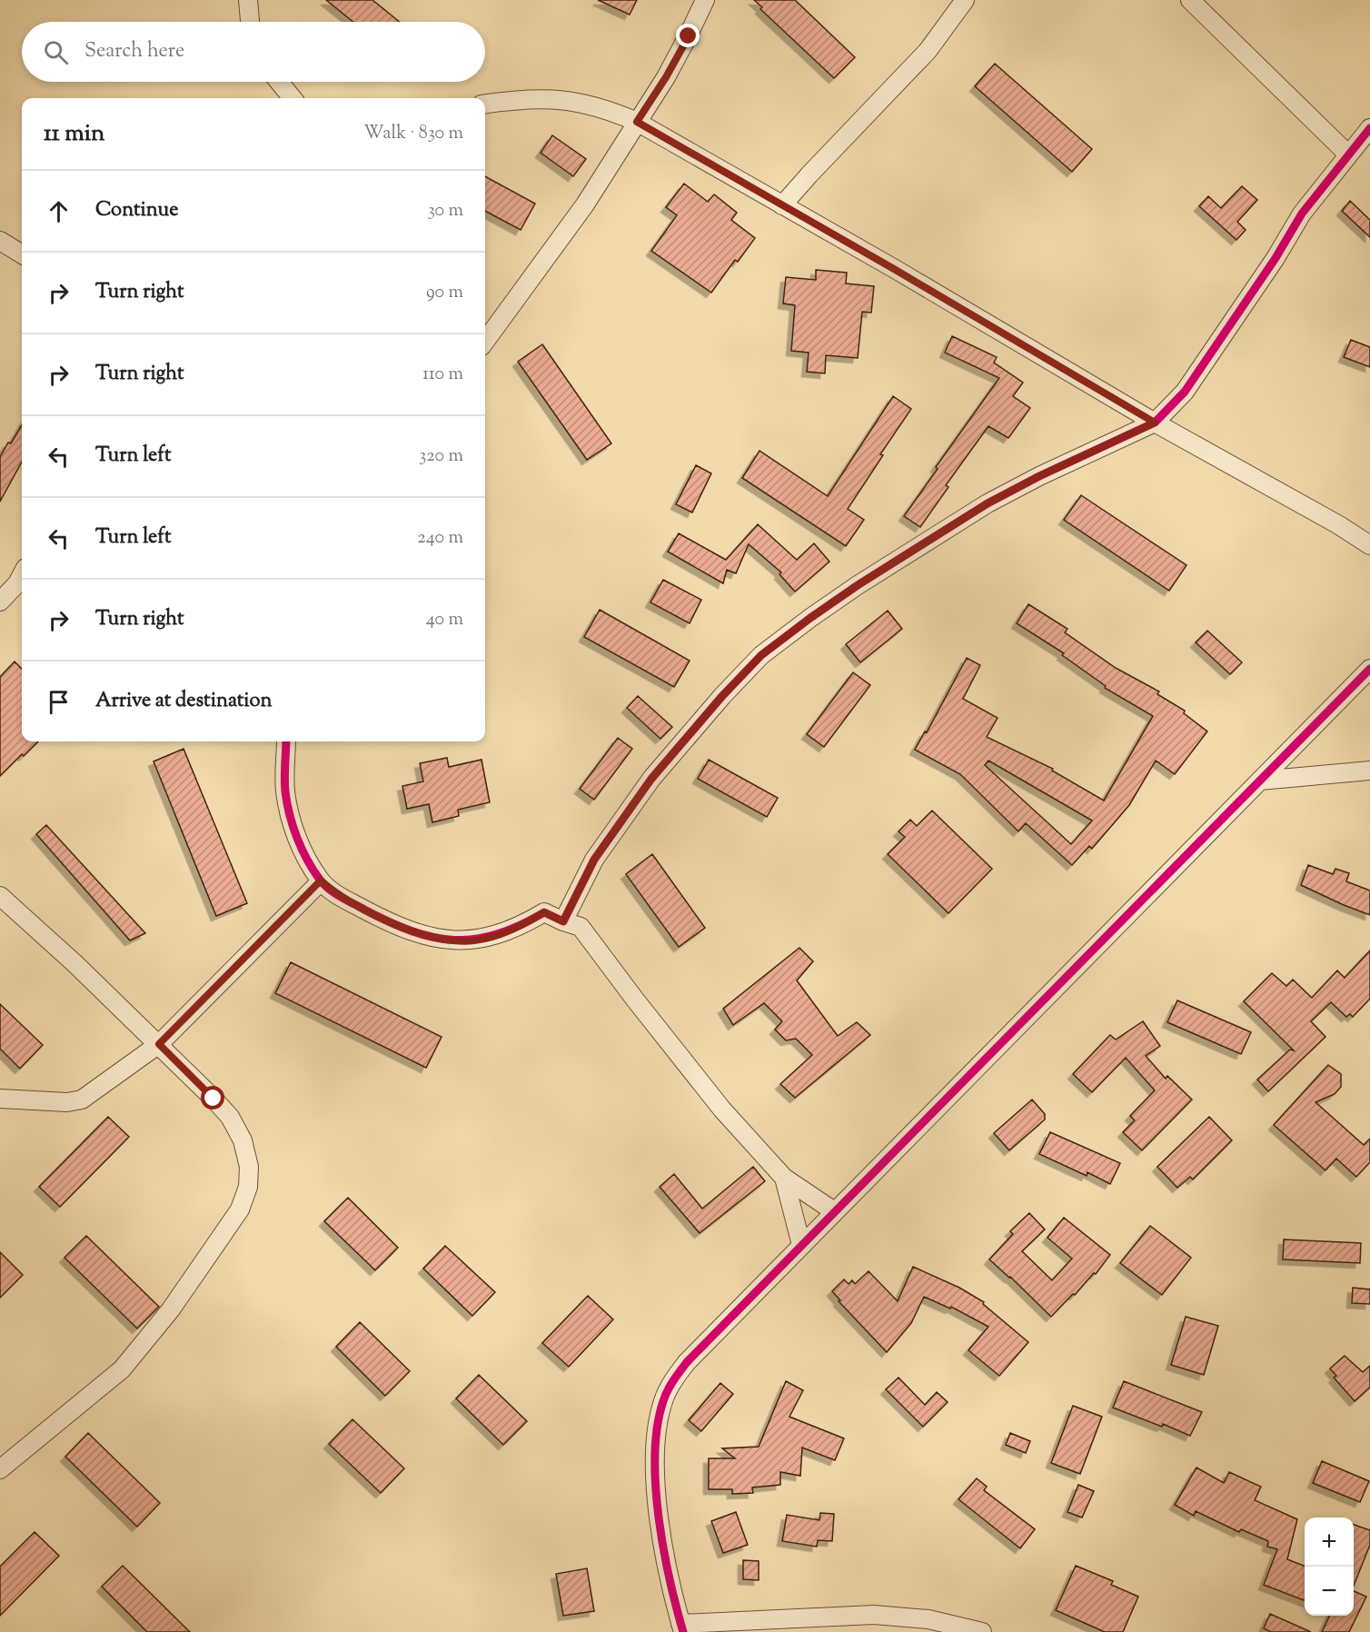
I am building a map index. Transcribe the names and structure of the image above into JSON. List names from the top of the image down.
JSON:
{
  "page": {
    "search": "Search here",
    "heading": ["11 min", "Walk · 830 m"],
    "list": [
      ["Continue", "30 m"],
      ["Turn right", "90 m"],
      ["Turn right", "110 m"],
      ["Turn left", "320 m"],
      ["Turn left", "240 m"],
      ["Turn right", "40 m"],
      "Arrive at destination"
    ],
    "map_buttons": ["+", "−"]
  }
}
